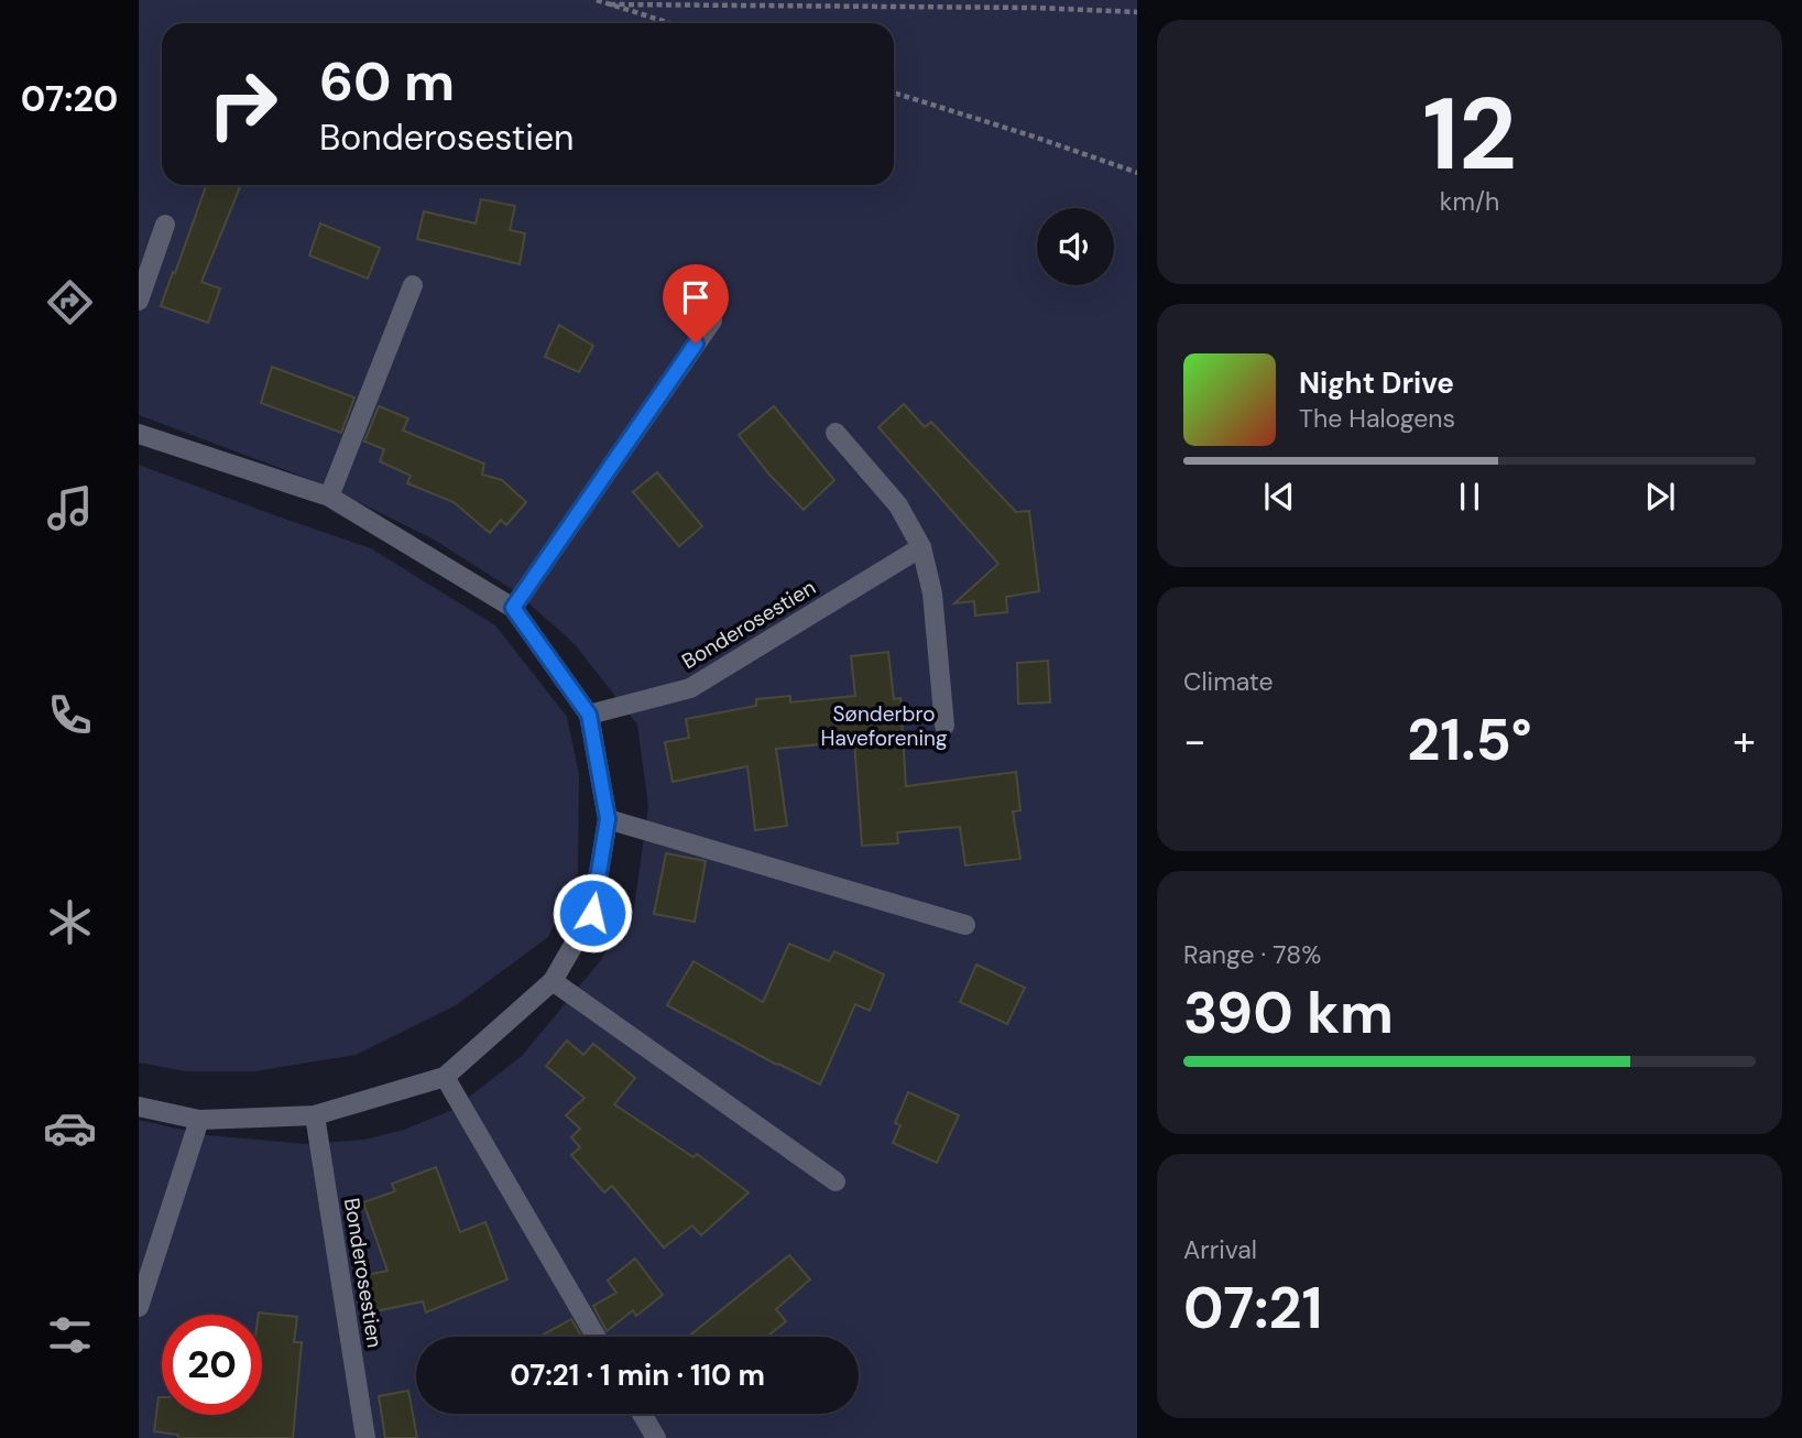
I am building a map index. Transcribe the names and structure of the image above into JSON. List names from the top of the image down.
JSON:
{
  "streets": {
    "lane": ["Bonderosestien"]
  },
  "parks": ["Sønderbro Haveforening"],
  "page": {
    "tabs": "07:20",
    "tile": [
      ["12", "km/h"],
      "Climate",
      ["Range · 78%", "390 km"],
      ["Arrival", "07:21"]
    ],
    "turn": ["60 m", "Bonderosestien"],
    "song": ["Night Drive", "The Halogens"],
    "heat": ["−", "21.5°", "+"],
    "limit": "20",
    "trip": "07:21 · 1 min · 110 m"
  }
}
